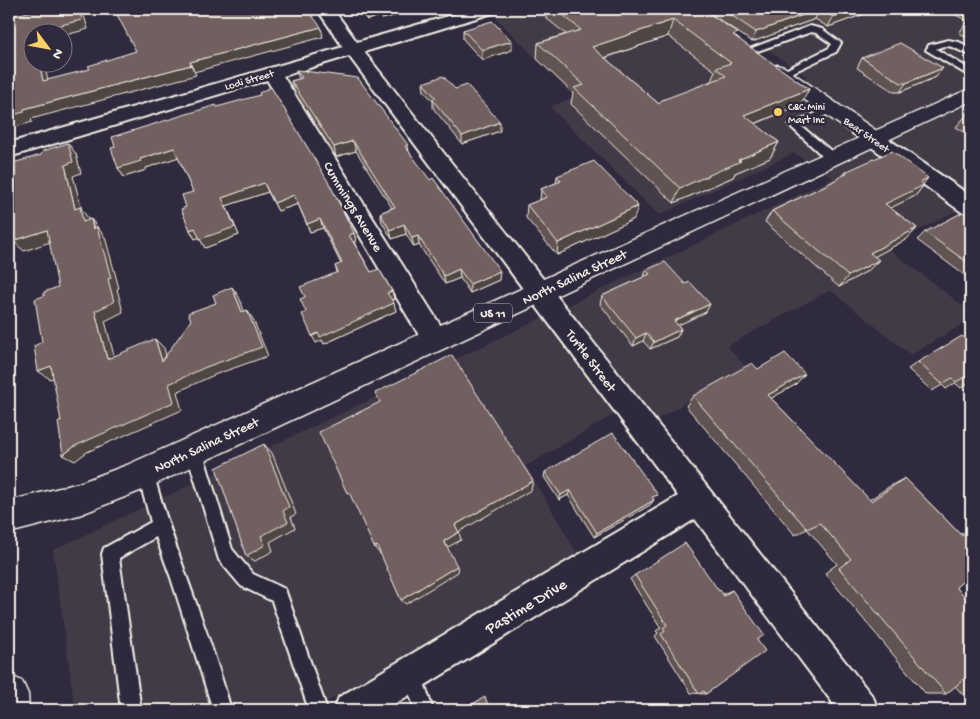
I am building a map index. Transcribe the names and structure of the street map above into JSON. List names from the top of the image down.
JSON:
{
  "streets": {
    "main road": ["Bear Street", "North Salina Street", "US 11"],
    "street": [
      "Lodi Street",
      "Cummings Avenue",
      "Turtle Street",
      "Pastime Drive"
    ]
  },
  "crossings": [
    ["Lodi Street", "Cummings Avenue"],
    ["Lodi Street", "Turtle Street"],
    ["Bear Street", "North Salina Street"],
    ["Cummings Avenue", "North Salina Street"],
    ["North Salina Street", "Turtle Street"],
    ["Turtle Street", "Pastime Drive"]
  ],
  "places": ["C&C Mini Mart Inc"],
  "north": "bottom right"
}
